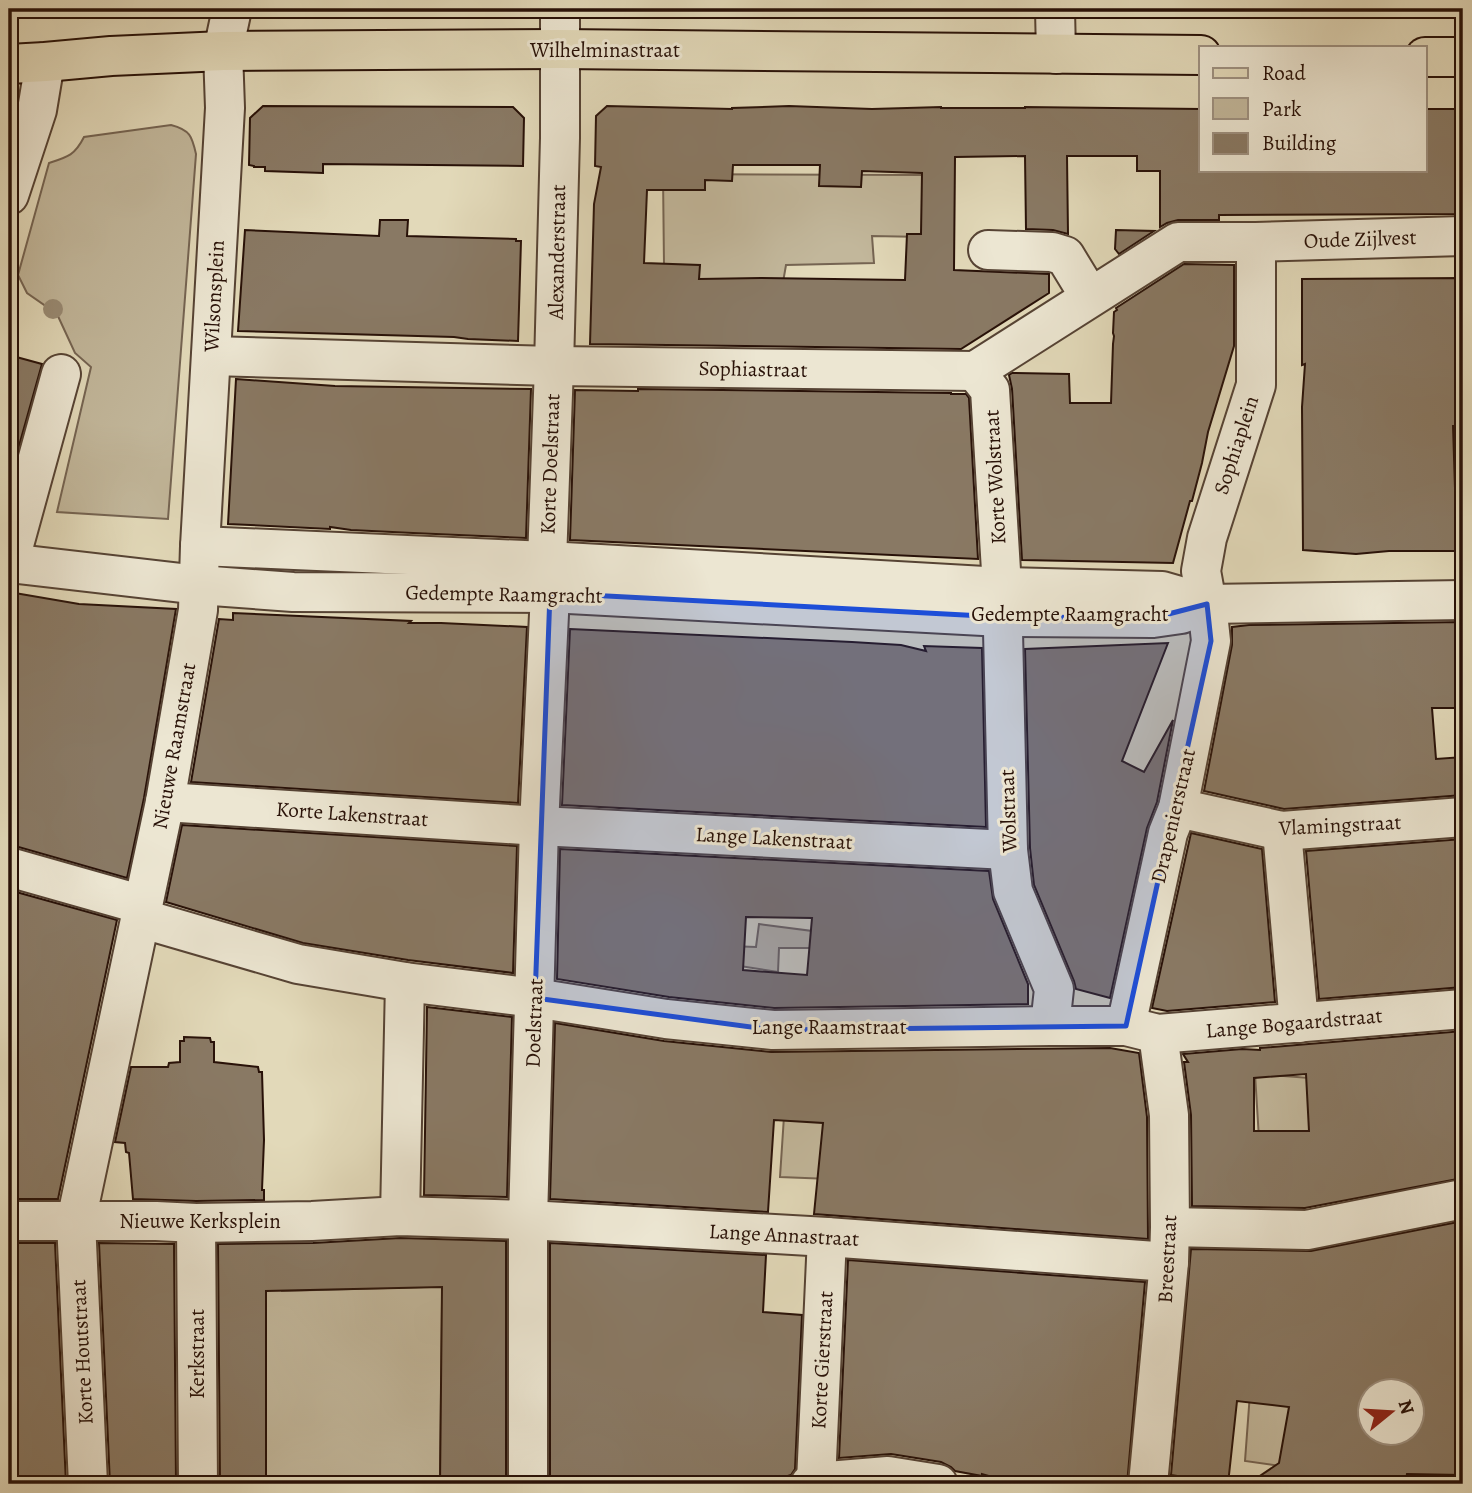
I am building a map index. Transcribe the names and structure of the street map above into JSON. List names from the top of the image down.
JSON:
{
  "streets": {
    "main road": ["Wilhelminastraat"],
    "street": [
      "Oude Zijlvest",
      "Alexanderstraat",
      "Wilsonsplein",
      "Sophiastraat",
      "Sophiaplein",
      "Korte Doelstraat",
      "Korte Wolstraat",
      "Gedempte Raamgracht",
      "Nieuwe Raamstraat",
      "Wolstraat",
      "Korte Lakenstraat",
      "Drapenierstraat",
      "Vlamingstraat",
      "Lange Lakenstraat",
      "Doelstraat",
      "Lange Bogaardstraat",
      "Lange Raamstraat",
      "Nieuwe Kerksplein",
      "Lange Annastraat",
      "Breestraat",
      "Korte Houtstraat",
      "Kerkstraat",
      "Korte Gierstraat"
    ]
  },
  "crossings": [
    ["Wilhelminastraat", "Alexanderstraat"],
    ["Wilhelminastraat", "Wilsonsplein"],
    ["Oude Zijlvest", "Sophiaplein"],
    ["Alexanderstraat", "Sophiastraat"],
    ["Alexanderstraat", "Korte Doelstraat"],
    ["Wilsonsplein", "Sophiastraat"],
    ["Wilsonsplein", "Gedempte Raamgracht"],
    ["Wilsonsplein", "Nieuwe Raamstraat"],
    ["Sophiastraat", "Korte Doelstraat"],
    ["Sophiastraat", "Korte Wolstraat"],
    ["Sophiaplein", "Gedempte Raamgracht"],
    ["Sophiaplein", "Drapenierstraat"],
    ["Korte Doelstraat", "Gedempte Raamgracht"],
    ["Korte Doelstraat", "Doelstraat"],
    ["Korte Wolstraat", "Gedempte Raamgracht"],
    ["Korte Wolstraat", "Wolstraat"],
    ["Gedempte Raamgracht", "Nieuwe Raamstraat"],
    ["Gedempte Raamgracht", "Wolstraat"],
    ["Gedempte Raamgracht", "Drapenierstraat"],
    ["Gedempte Raamgracht", "Doelstraat"],
    ["Nieuwe Raamstraat", "Korte Lakenstraat"],
    ["Wolstraat", "Lange Lakenstraat"],
    ["Wolstraat", "Lange Raamstraat"],
    ["Korte Lakenstraat", "Lange Lakenstraat"],
    ["Korte Lakenstraat", "Doelstraat"],
    ["Drapenierstraat", "Vlamingstraat"],
    ["Drapenierstraat", "Lange Bogaardstraat"],
    ["Drapenierstraat", "Lange Raamstraat"],
    ["Drapenierstraat", "Breestraat"],
    ["Lange Lakenstraat", "Doelstraat"],
    ["Doelstraat", "Lange Raamstraat"],
    ["Doelstraat", "Lange Annastraat"],
    ["Lange Bogaardstraat", "Lange Raamstraat"],
    ["Lange Bogaardstraat", "Breestraat"],
    ["Lange Raamstraat", "Breestraat"],
    ["Nieuwe Kerksplein", "Lange Annastraat"],
    ["Nieuwe Kerksplein", "Korte Houtstraat"],
    ["Nieuwe Kerksplein", "Kerkstraat"],
    ["Lange Annastraat", "Breestraat"],
    ["Lange Annastraat", "Korte Gierstraat"]
  ],
  "legend": ["Road", "Park", "Building"],
  "north": "right"
}
